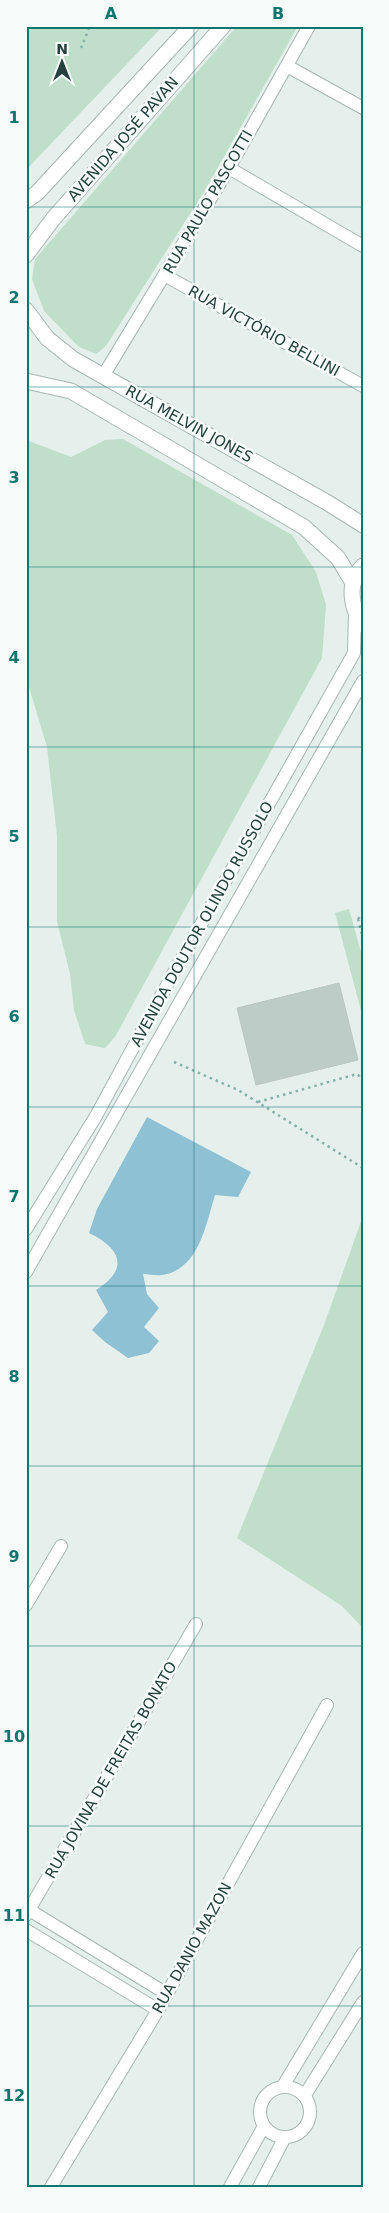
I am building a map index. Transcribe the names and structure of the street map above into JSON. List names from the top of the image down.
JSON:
{
  "streets": {
    "street": [
      "AVENIDA JOSÉ PAVAN",
      "RUA PAULO PASCOTTI",
      "RUA VICTÓRIO BELLINI",
      "RUA MELVIN JONES",
      "AVENIDA DOUTOR OLINDO RUSSOLO",
      "RUA JOVINA DE FREITAS BONATO",
      "RUA DANIO MAZON"
    ]
  },
  "crossings": [
    ["RUA PAULO PASCOTTI", "RUA VICTÓRIO BELLINI"],
    ["RUA PAULO PASCOTTI", "RUA MELVIN JONES"]
  ],
  "north": "top",
  "grid": {
    "columns": ["A", "B"],
    "rows": [
      "1",
      "2",
      "3",
      "4",
      "5",
      "6",
      "7",
      "8",
      "9",
      "10",
      "11",
      "12"
    ]
  }
}
